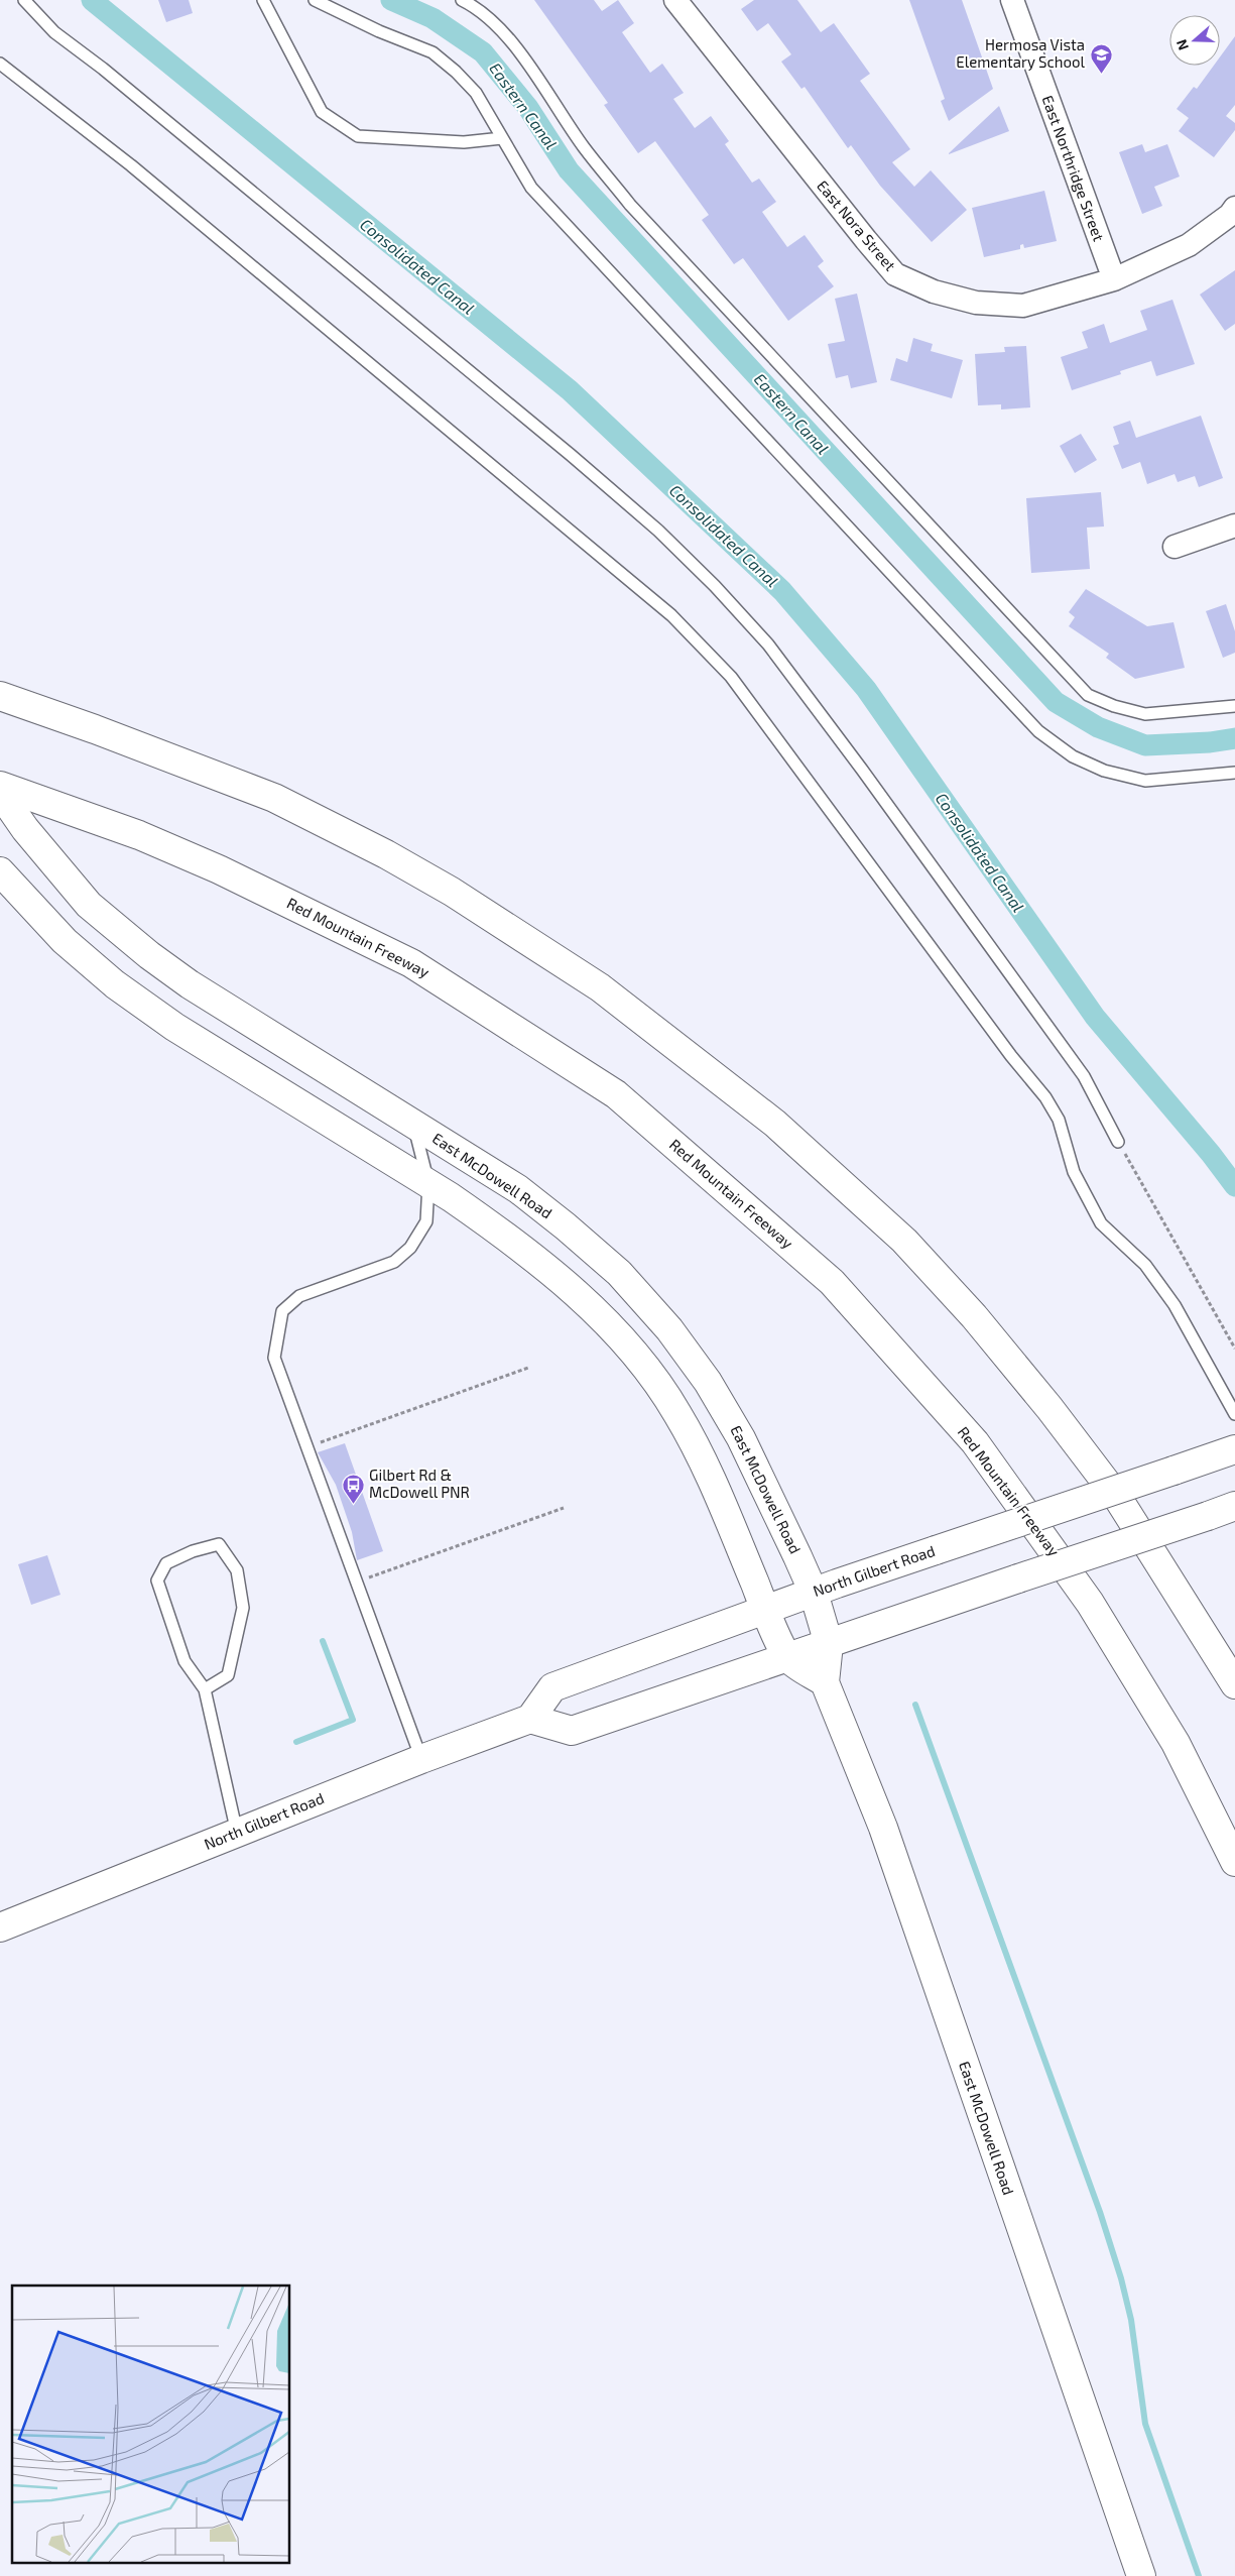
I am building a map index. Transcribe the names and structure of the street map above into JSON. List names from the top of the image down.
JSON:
{
  "streets": {
    "main road": ["Red Mountain Freeway", "East McDowell Road", "North Gilbert Road"],
    "street": ["East Northridge Street", "East Nora Street"]
  },
  "crossings": [
    ["East Northridge Street", "East Nora Street"],
    ["East McDowell Road", "North Gilbert Road"]
  ],
  "water": ["Eastern Canal", "Consolidated Canal"],
  "places": {
    "school or university": ["Hermosa Vista Elementary School"],
    "bus stop": ["Gilbert Rd & McDowell PNR"]
  },
  "north": "left"
}
